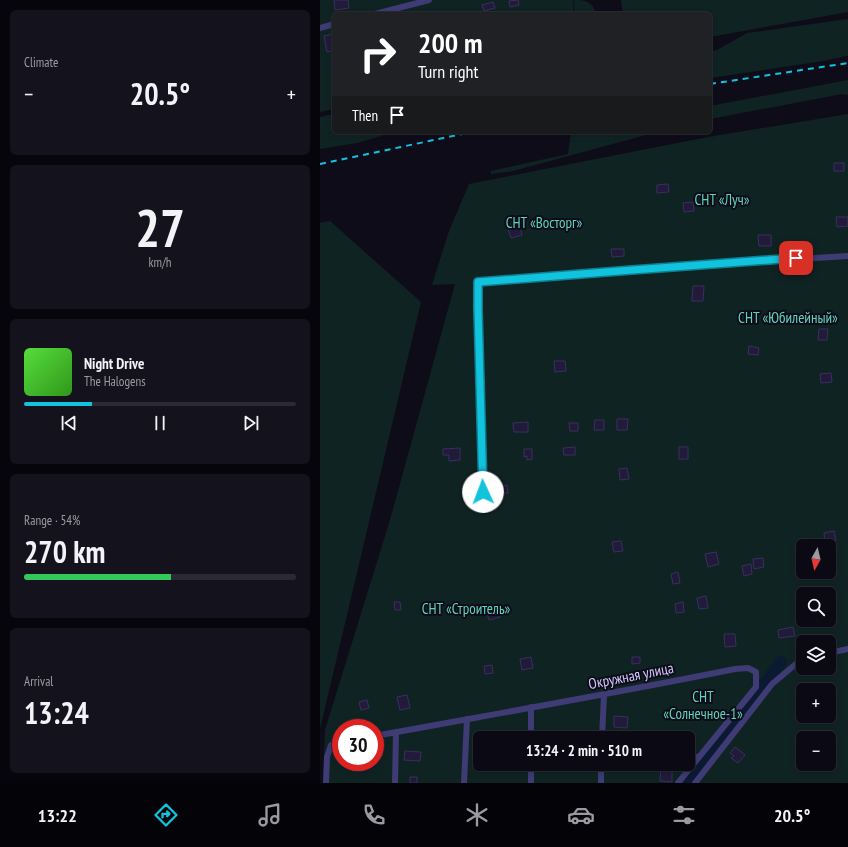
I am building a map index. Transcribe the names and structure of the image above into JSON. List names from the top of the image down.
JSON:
{
  "streets": {
    "street": ["Окружная улица"]
  },
  "parks": [
    "СНТ «Луч»",
    "СНТ «Восторг»",
    "СНТ «Юбилейный»",
    "СНТ «Строитель»",
    "СНТ «Солнечное-1»"
  ],
  "north": "bottom",
  "page": {
    "tile": [
      "Climate",
      ["27", "km/h"],
      ["Range · 54%", "270 km"],
      ["Arrival", "13:24"]
    ],
    "turn": ["200 m", "Turn right"],
    "heat": ["−", "20.5°", "+"],
    "then": "Then",
    "song": ["Night Drive", "The Halogens"],
    "map_buttons": ["+", "−"],
    "limit": "30",
    "trip": "13:24 · 2 min · 510 m",
    "tabs": ["13:22", "20.5°"]
  }
}
